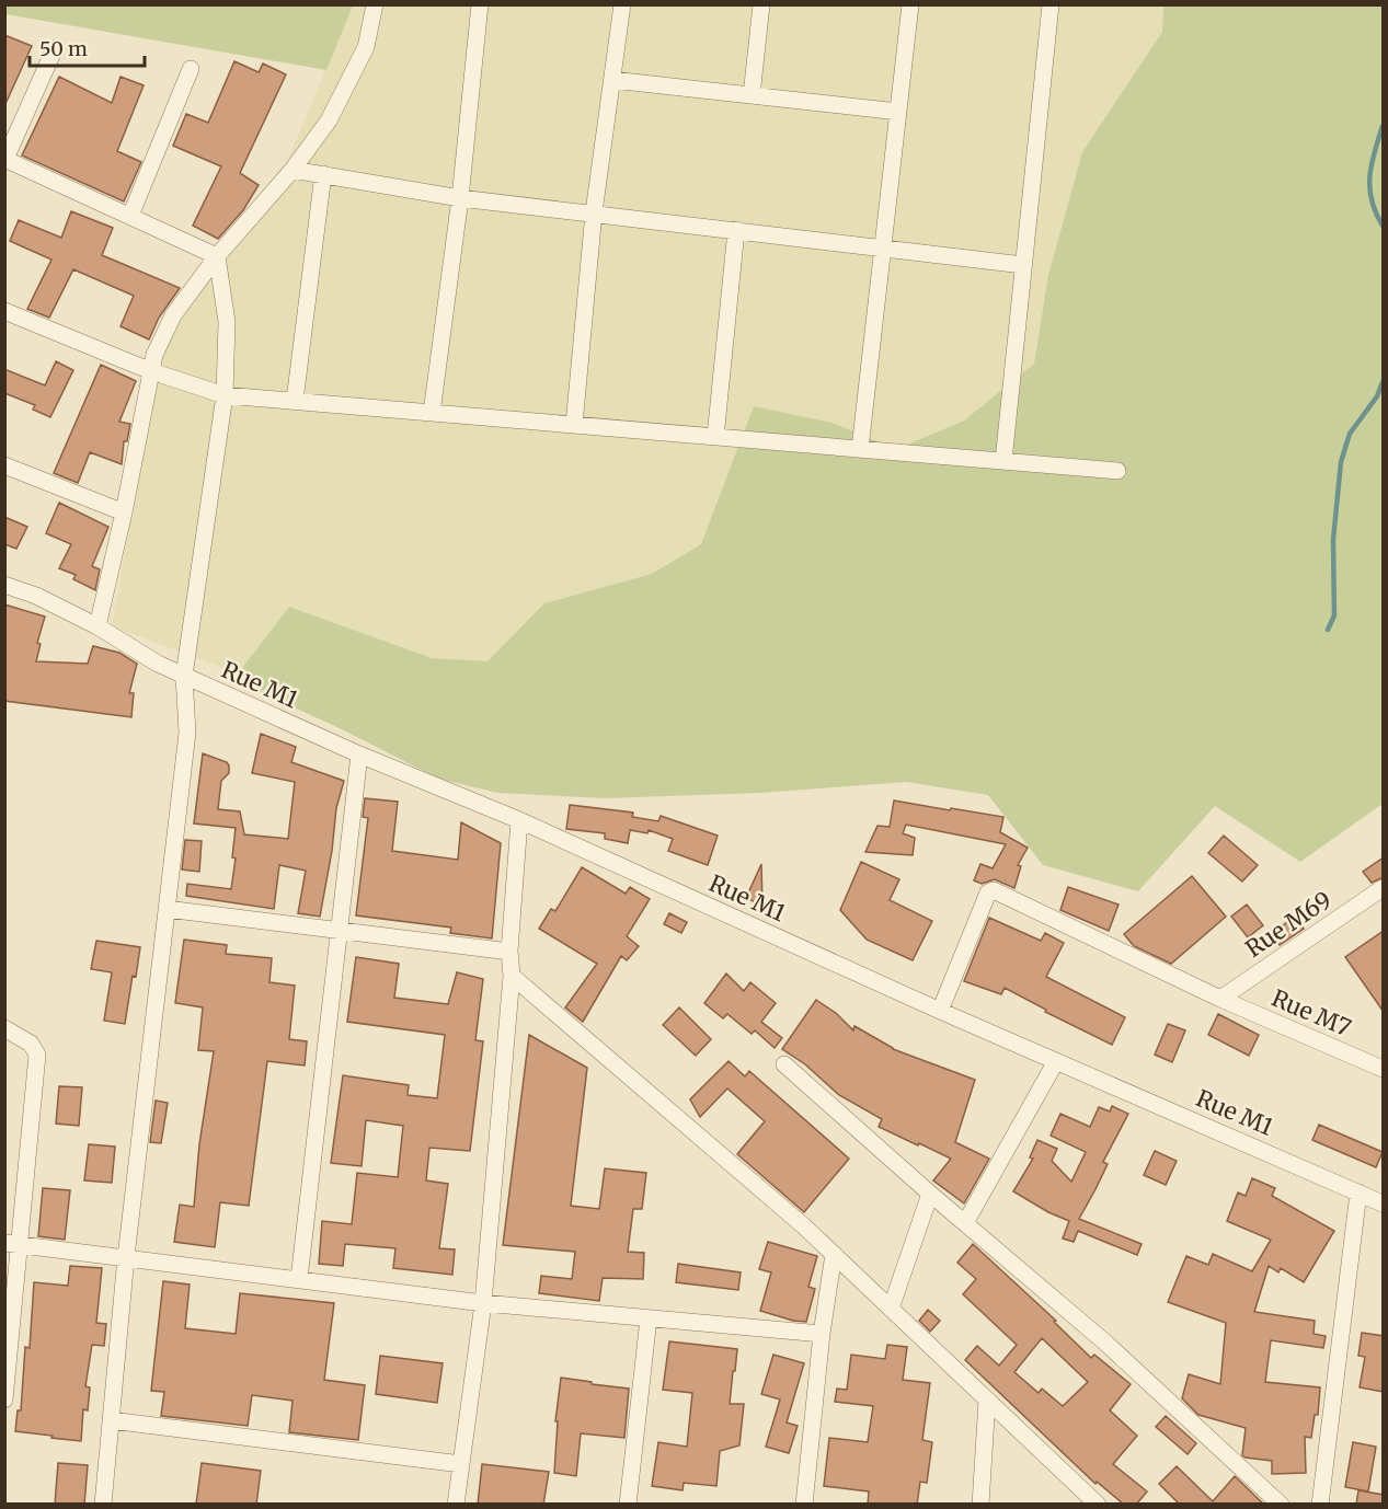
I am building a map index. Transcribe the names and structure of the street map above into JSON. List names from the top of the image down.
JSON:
{
  "streets": {
    "street": ["Rue M1", "Rue M69", "Rue M7"]
  },
  "crossings": [
    ["Rue M1", "Rue M7"],
    ["Rue M69", "Rue M7"]
  ],
  "scale_bar": "50 m"
}
